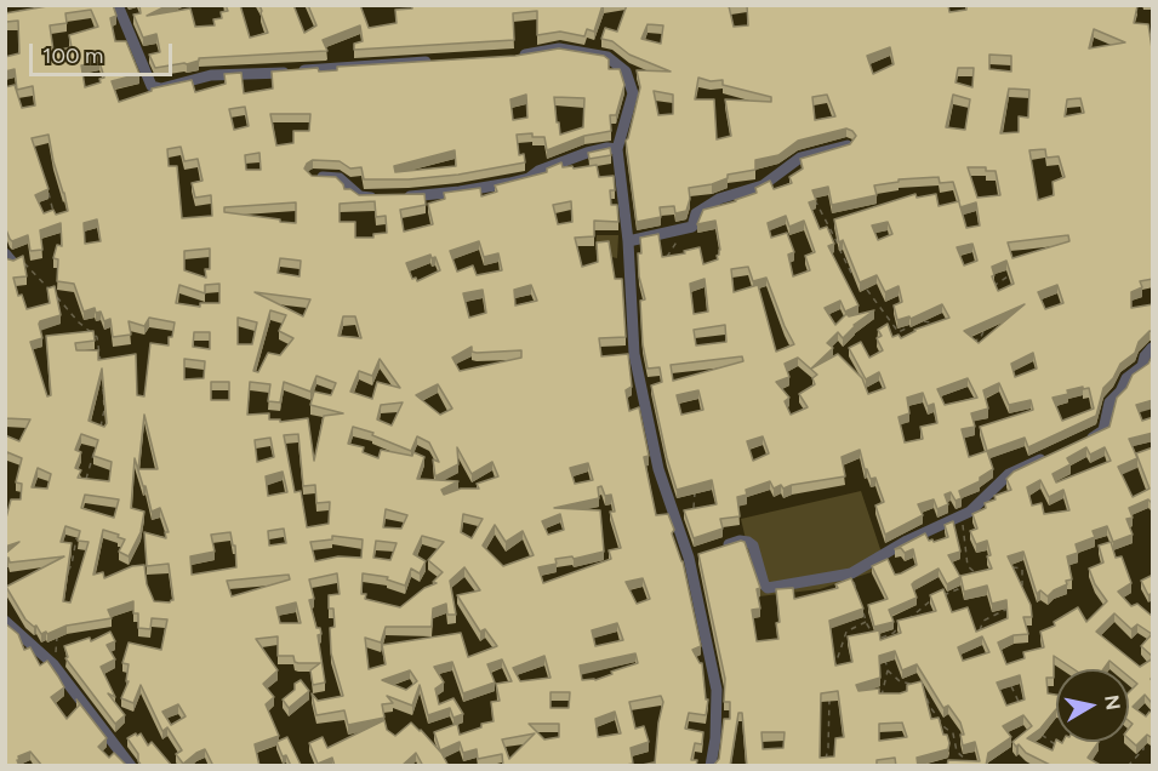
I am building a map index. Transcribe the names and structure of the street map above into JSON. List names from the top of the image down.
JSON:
{
  "scale_bar": "100 m",
  "north": "right"
}
